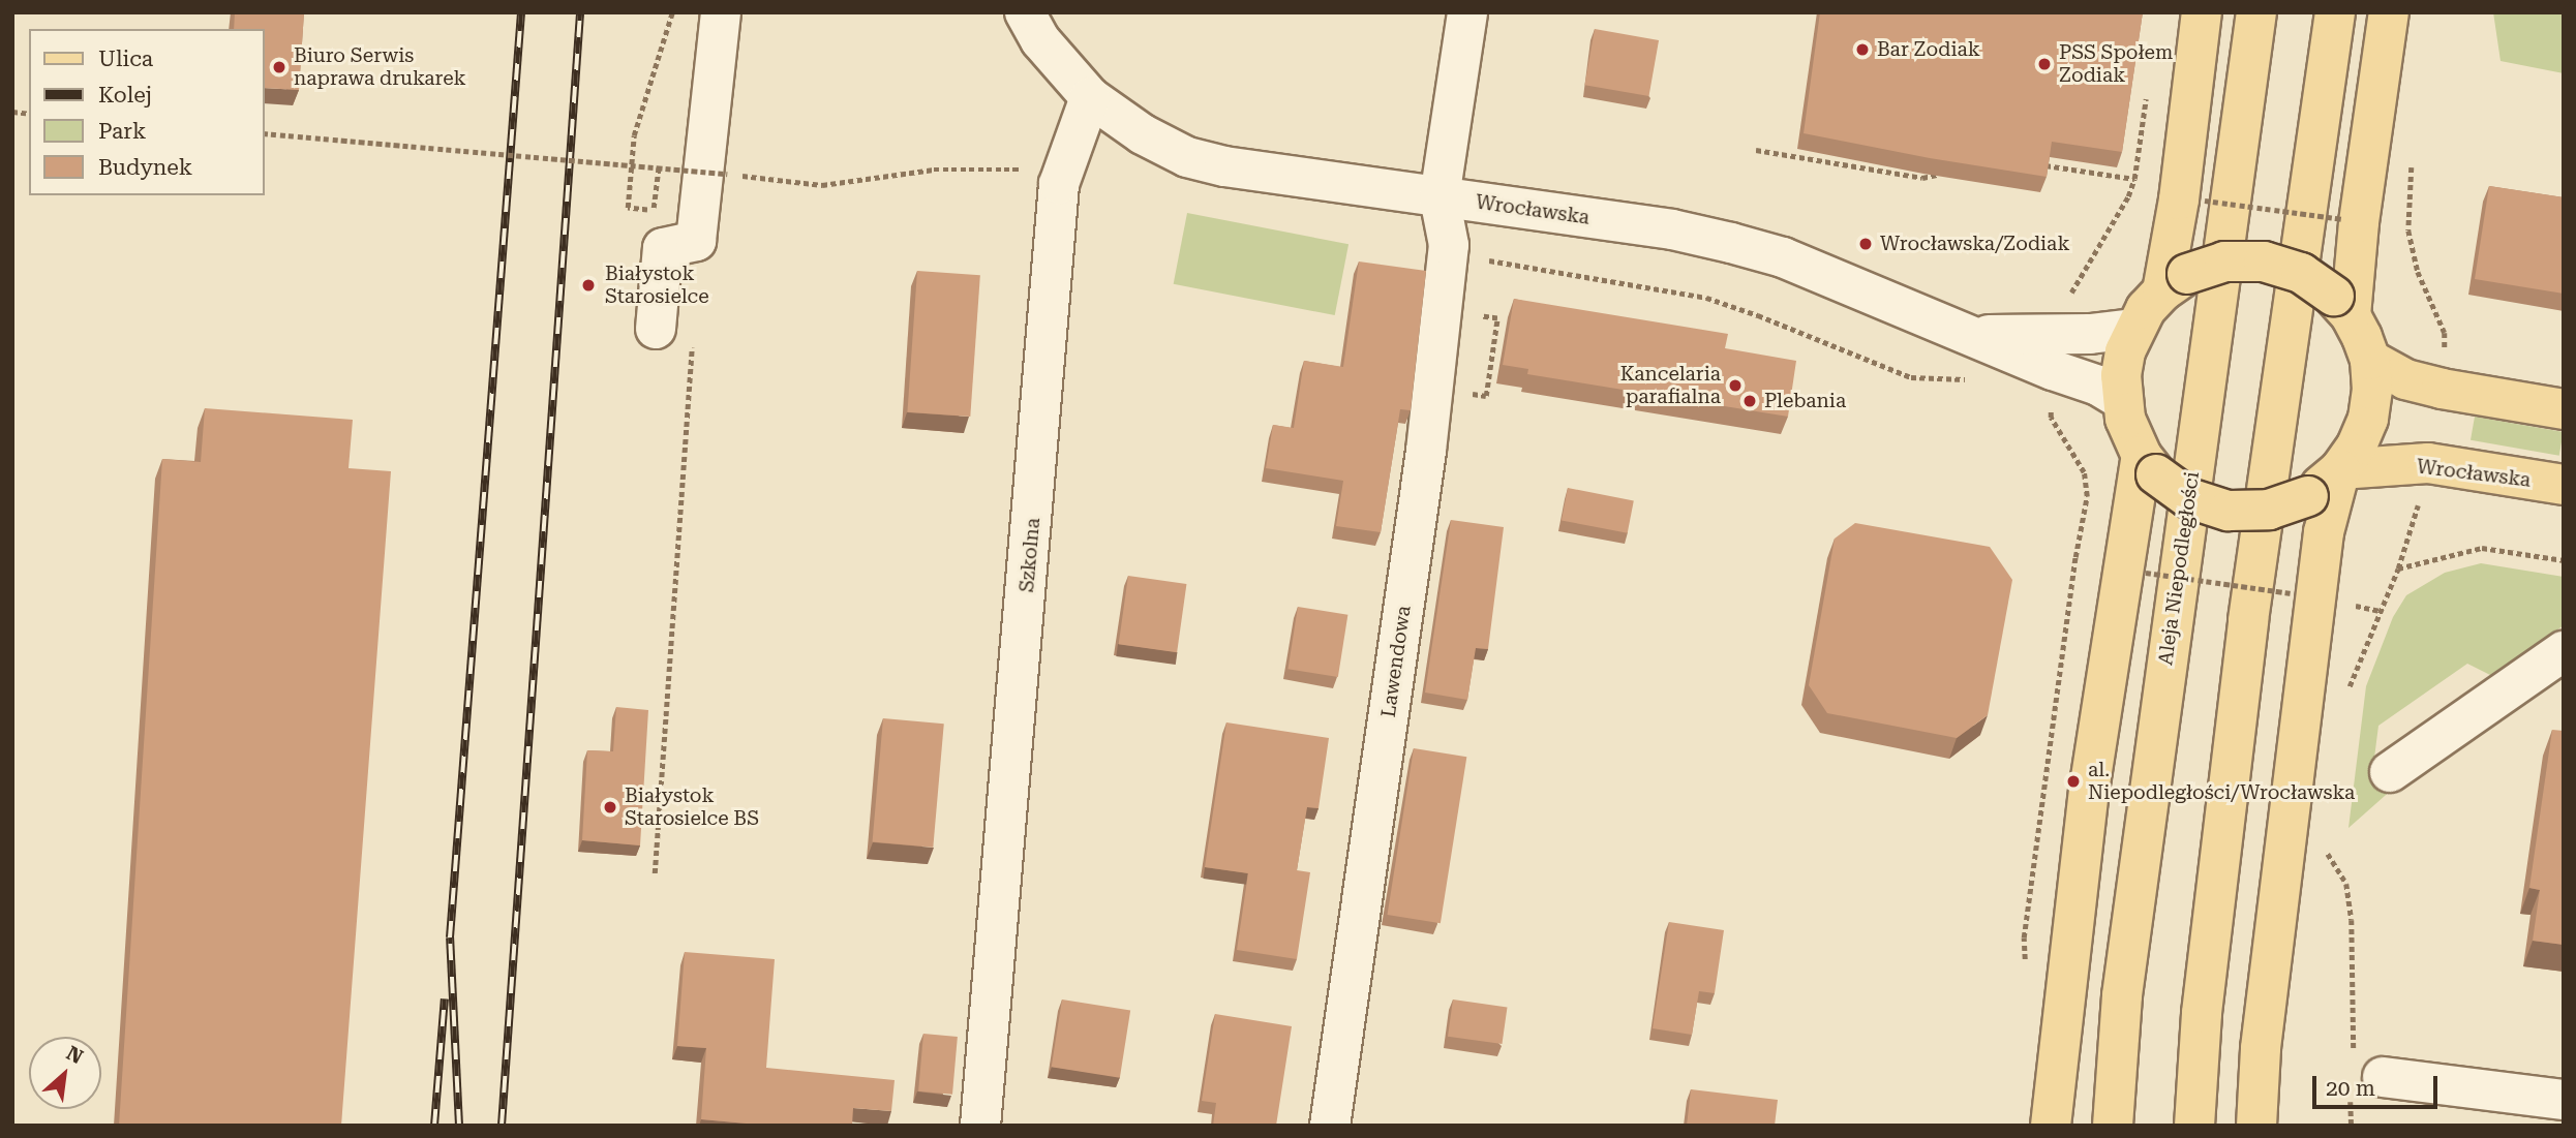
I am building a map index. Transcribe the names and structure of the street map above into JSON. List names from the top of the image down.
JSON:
{
  "streets": {
    "main road": ["Wrocławska", "Aleja Niepodległości"],
    "street": ["Szkolna", "Lawendowa"]
  },
  "crossings": [
    ["Wrocławska", "Szkolna"],
    ["Wrocławska", "Lawendowa"]
  ],
  "places": [
    "Bar Zodiak",
    "PSS Społem Zodiak",
    "Biuro Serwis naprawa drukarek",
    "Wrocławska/Zodiak",
    "Białystok Starosielce",
    "Kancelaria parafialna",
    "Plebania",
    "al. Niepodległości/Wrocławska",
    "Białystok Starosielce BS"
  ],
  "legend": [
    "Ulica",
    "Kolej",
    "Park",
    "Budynek"
  ],
  "scale_bar": "20 m",
  "north": "top right"
}
